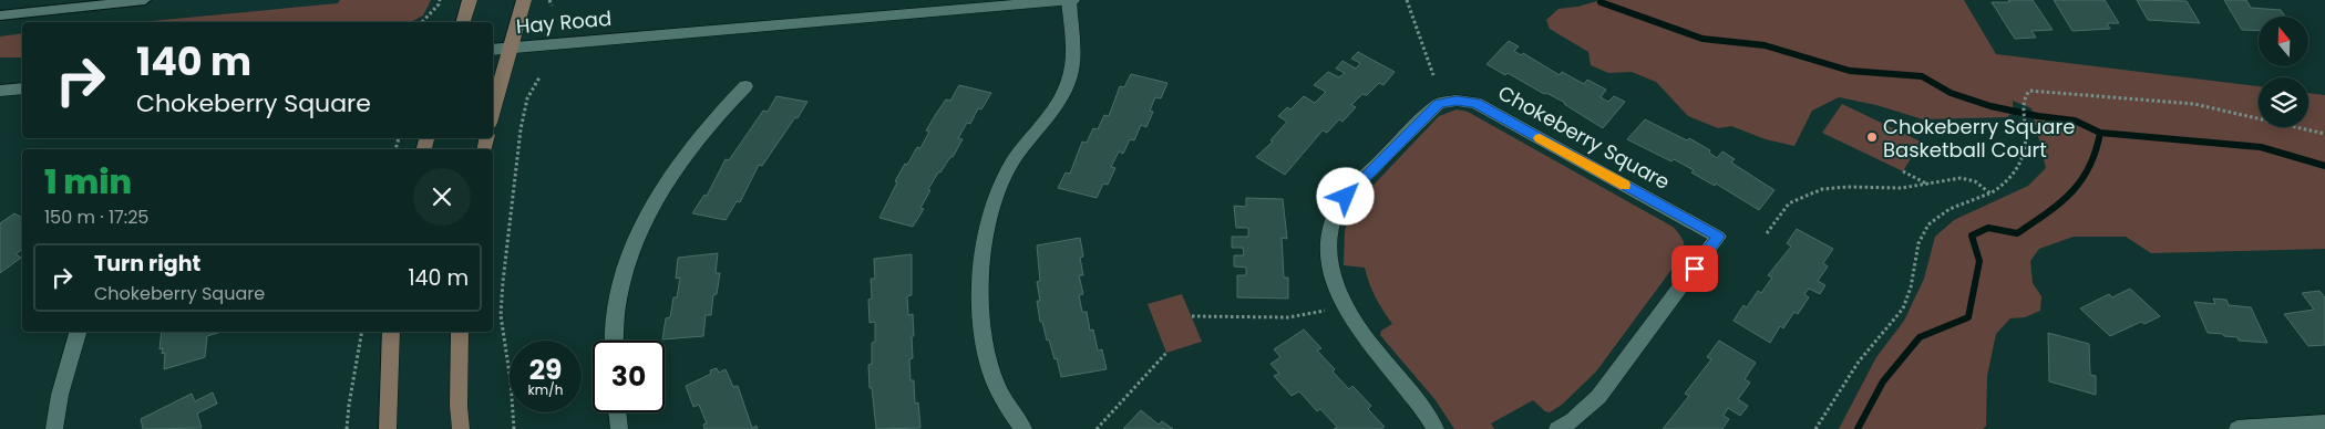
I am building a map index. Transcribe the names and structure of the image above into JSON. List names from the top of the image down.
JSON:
{
  "streets": {
    "street": ["Hay Road", "Chokeberry Square"]
  },
  "places": ["Chokeberry Square Basketball Court"],
  "north": "top",
  "page": {
    "turn": ["140 m", "Chokeberry Square"],
    "heading": ["1 min", "150 m · 17:25"],
    "list": [
      {
        "name": "Turn right",
        "note": "Chokeberry Square",
        "value": "140 m"
      }
    ],
    "speed": "29 km/h",
    "limit": "30"
  }
}
